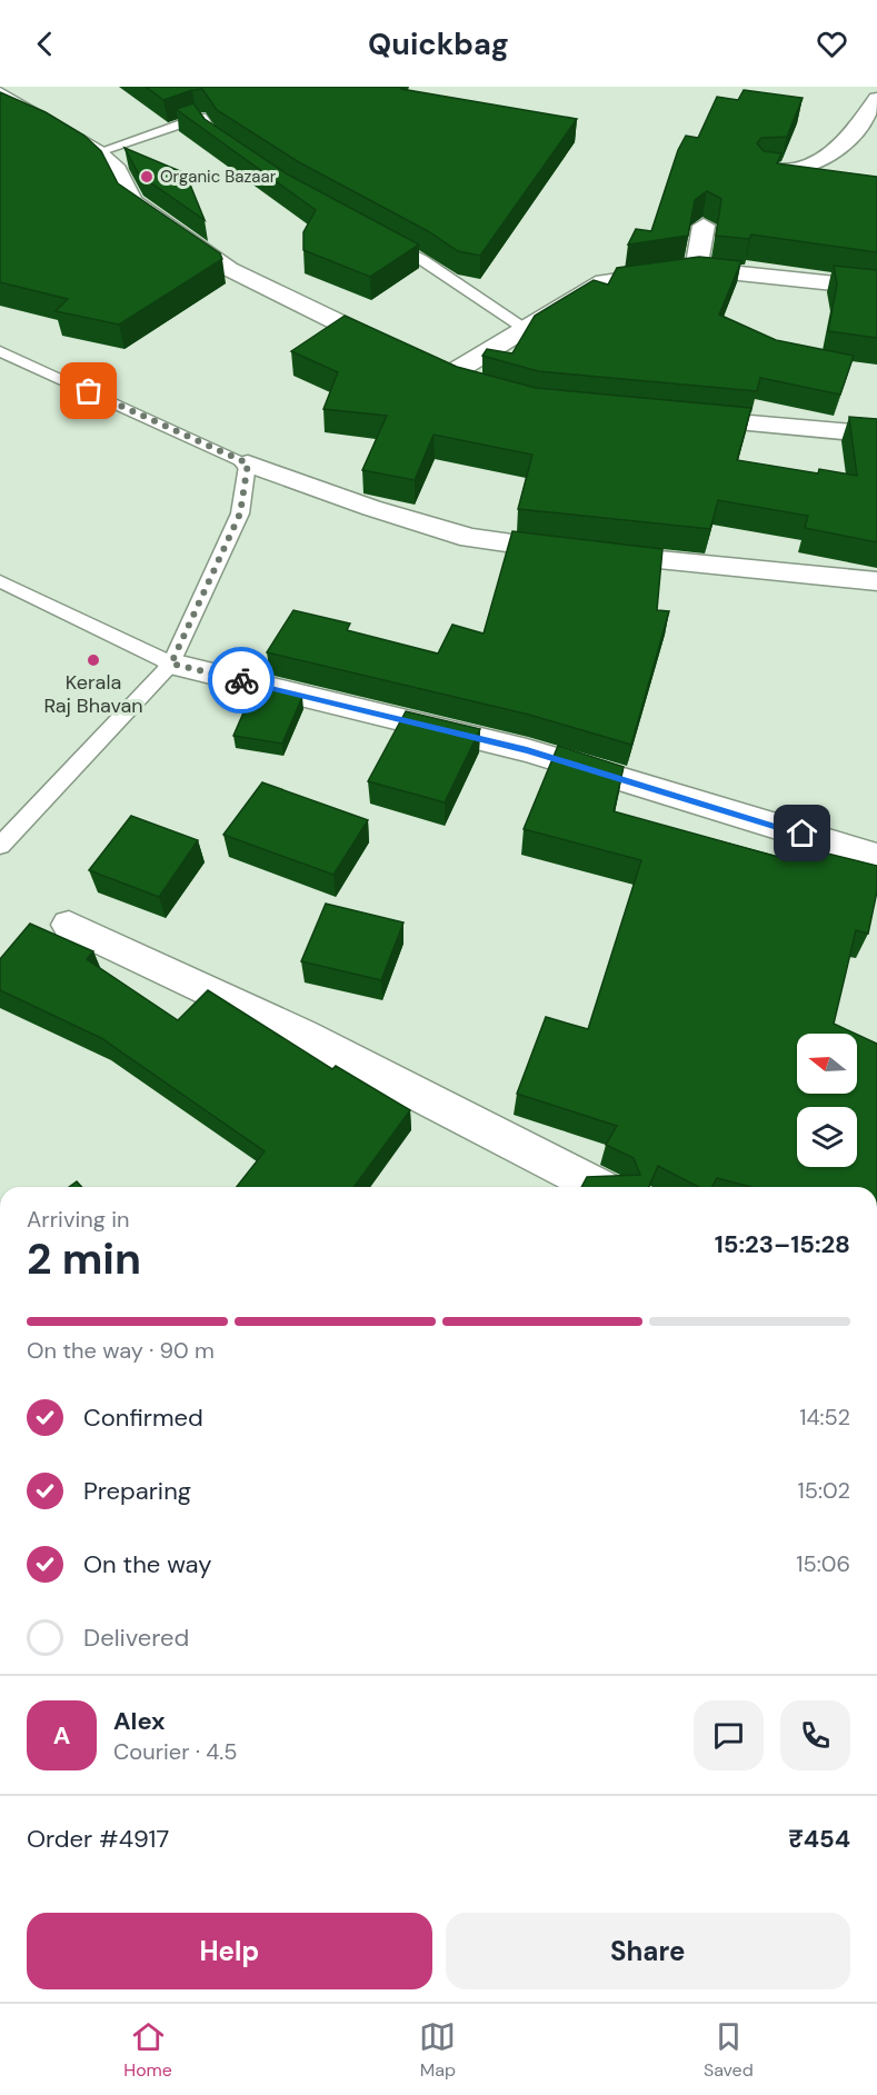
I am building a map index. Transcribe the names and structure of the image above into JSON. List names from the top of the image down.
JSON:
{
  "places": ["Organic Bazaar", "Kerala Raj Bhavan"],
  "north": "left",
  "page": {
    "header": "Quickbag",
    "heading": ["2 min", "Arriving in", "15:23–15:28"],
    "panel": [
      "Alex",
      "Courier · 4.5",
      "Order #4917",
      "₹454"
    ],
    "bar": "On the way · 90 m",
    "list": [
      ["Confirmed", "14:52"],
      ["Preparing", "15:02"],
      ["On the way", "15:06"],
      "Delivered"
    ],
    "round": "A",
    "buttons": ["Help", "Share"],
    "tabs": ["Home", "Map", "Saved"]
  }
}
